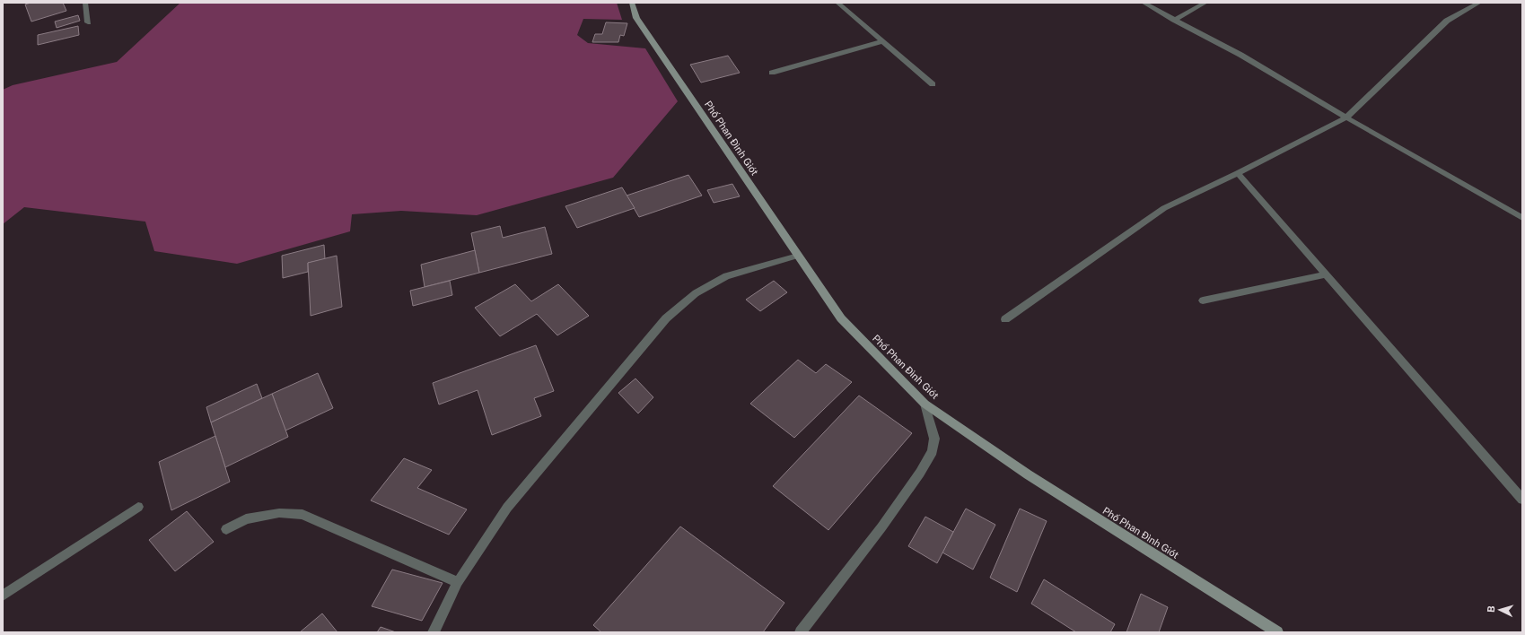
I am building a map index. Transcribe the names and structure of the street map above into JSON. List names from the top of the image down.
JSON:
{
  "streets": {
    "street": ["Phố Phan Đình Giót"]
  },
  "north": "left"
}
